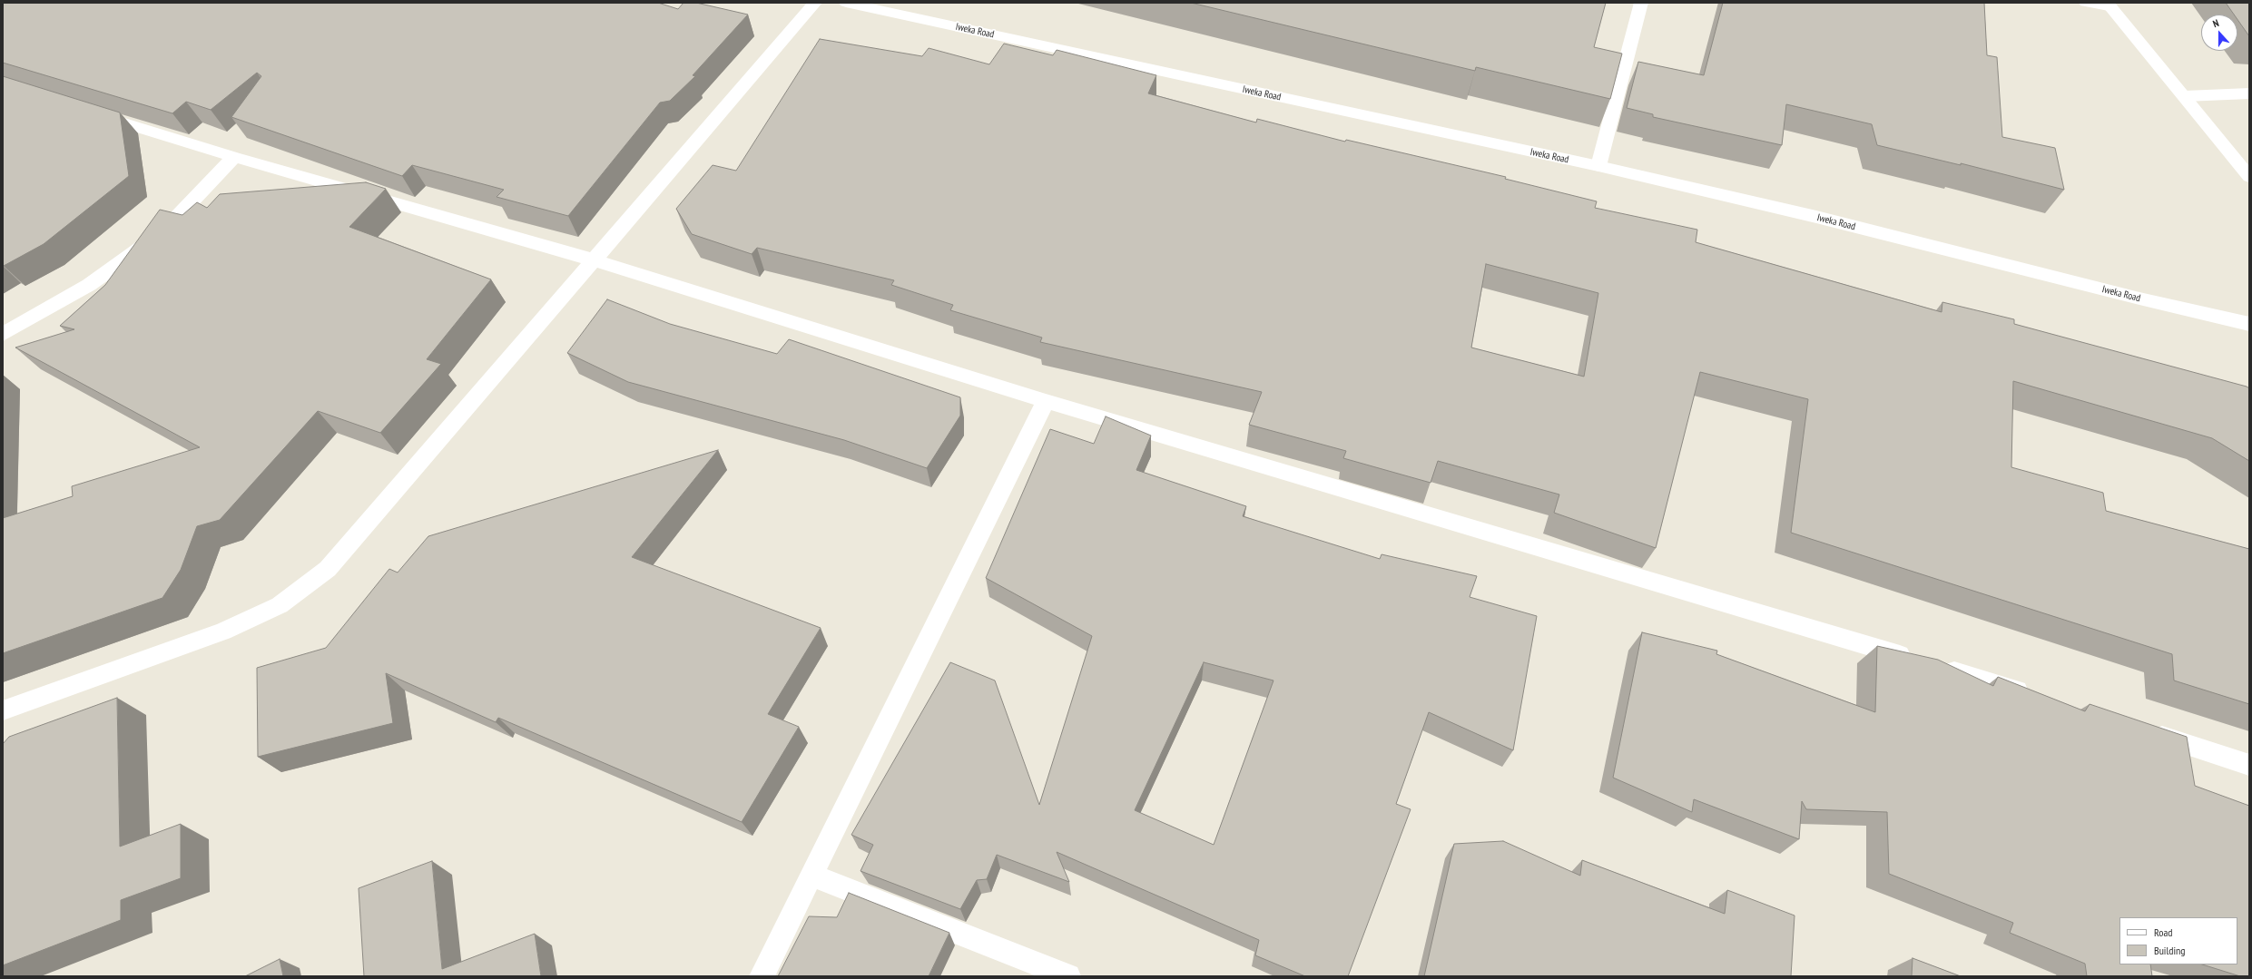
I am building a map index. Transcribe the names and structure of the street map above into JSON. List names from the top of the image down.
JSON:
{
  "streets": {
    "street": ["Iweka Road"]
  },
  "legend": ["Road", "Building"],
  "north": "top"
}
